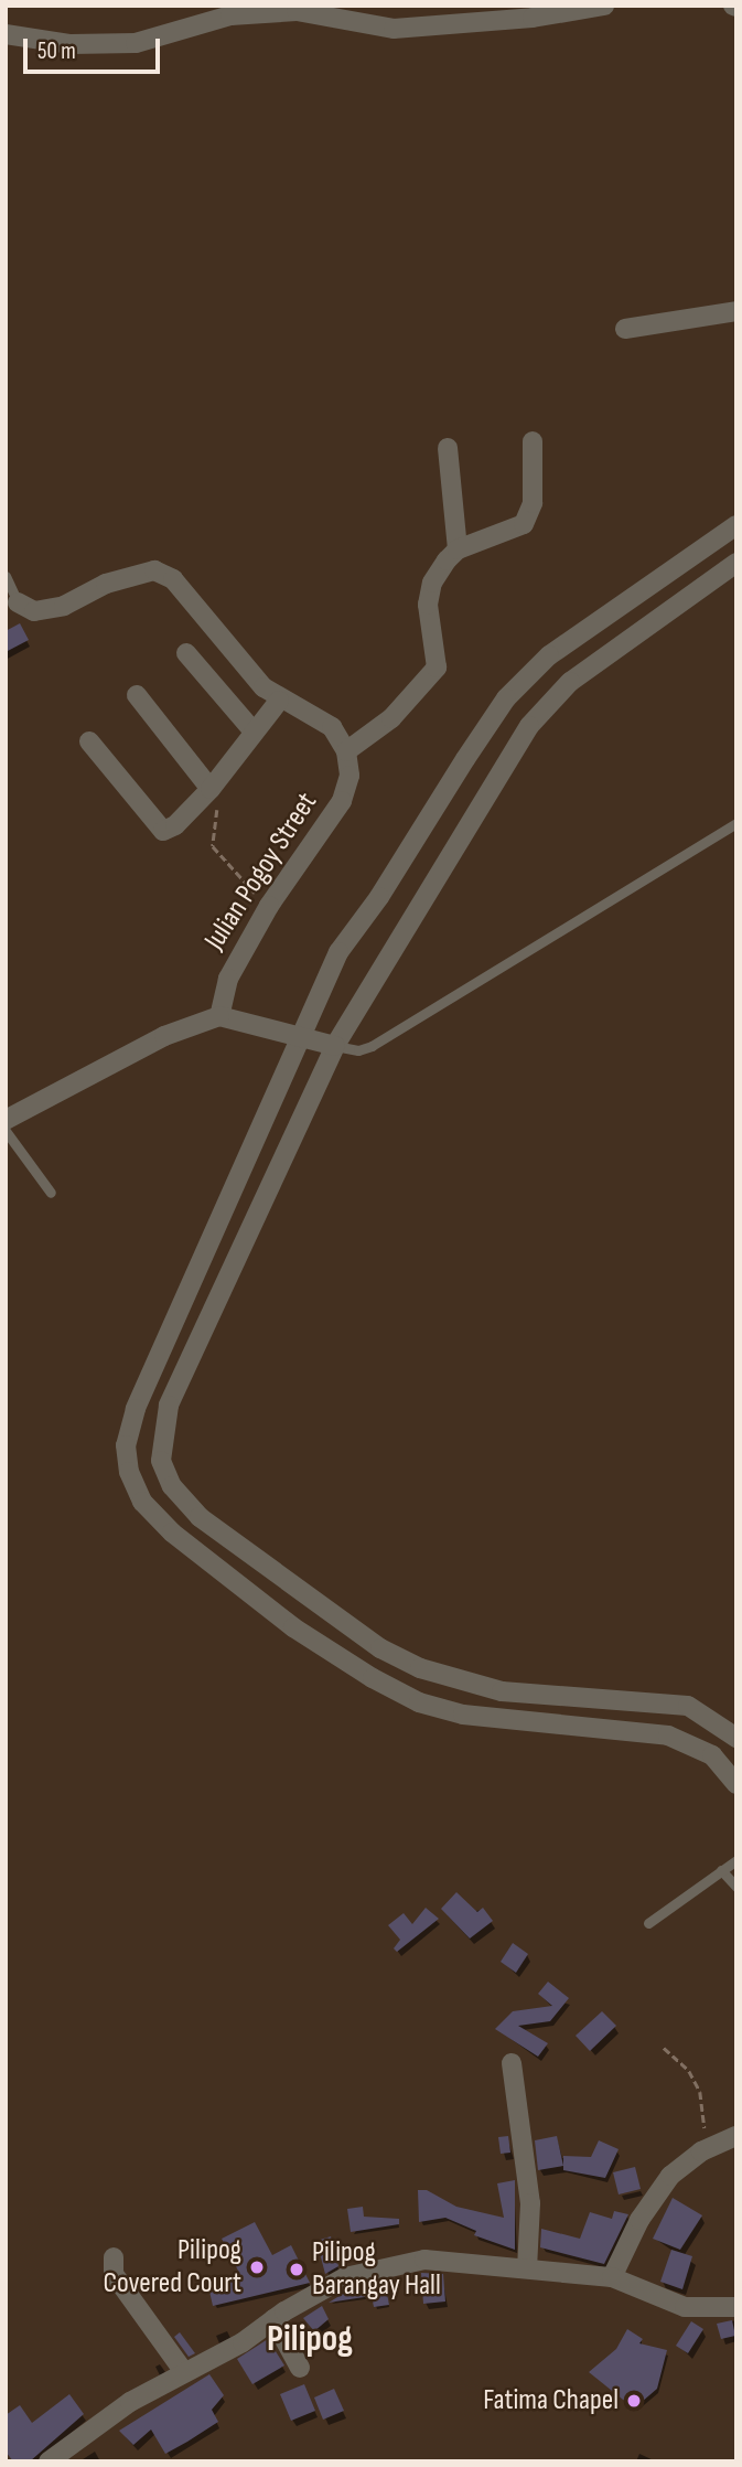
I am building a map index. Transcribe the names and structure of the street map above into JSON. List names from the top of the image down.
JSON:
{
  "streets": {
    "street": ["Julian Pogoy Street"]
  },
  "districts": ["Pilipog"],
  "places": ["Pilipog Covered Court", "Pilipog Barangay Hall", "Fatima Chapel"],
  "scale_bar": "50 m"
}
